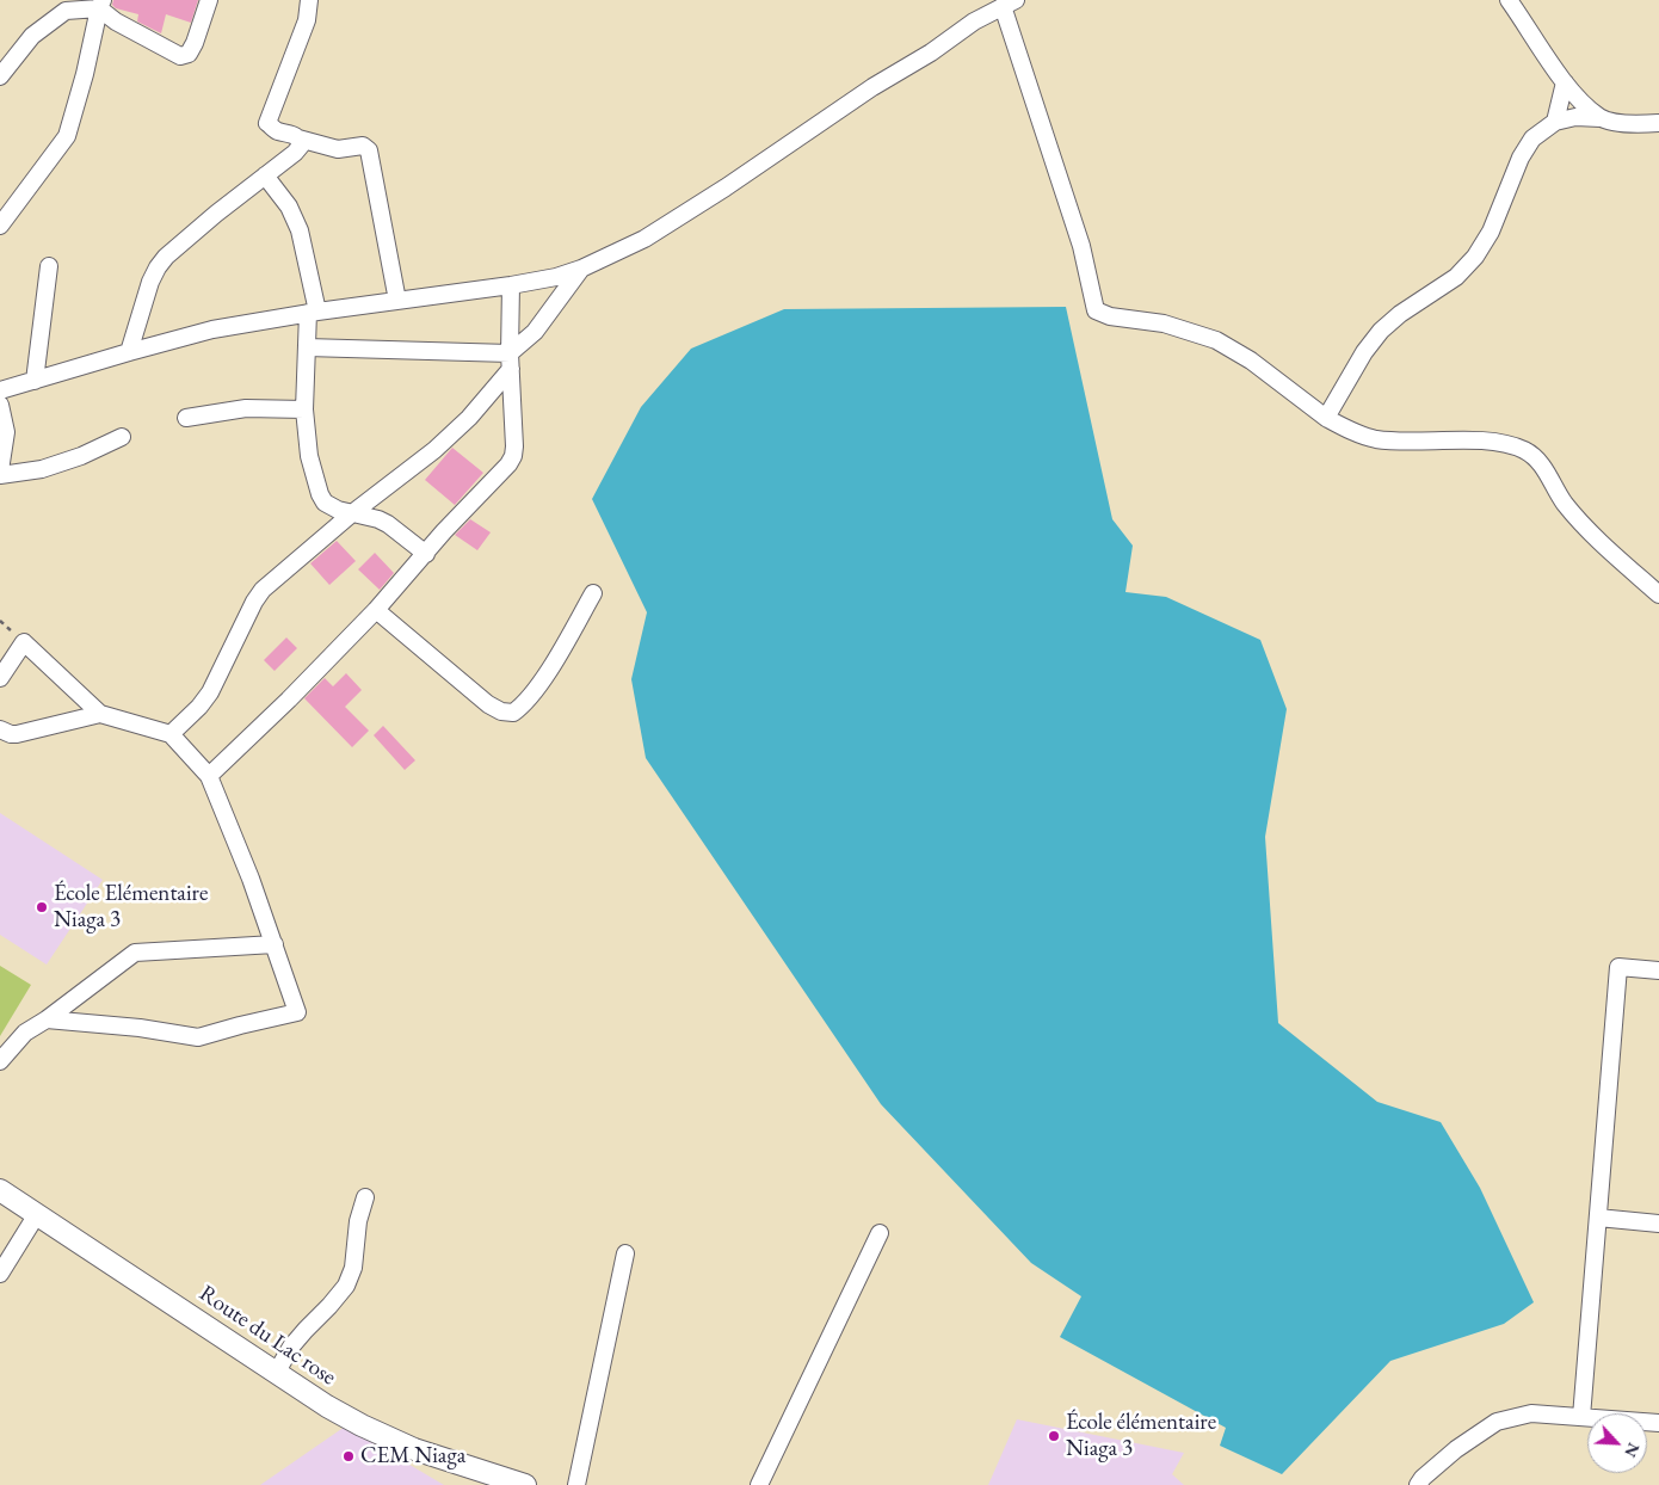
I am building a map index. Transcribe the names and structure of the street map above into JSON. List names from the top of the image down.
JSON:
{
  "streets": {
    "main road": ["Route du Lac rose"]
  },
  "places": ["École Elémentaire Niaga 3", "École élémentaire Niaga 3", "CEM Niaga"],
  "north": "bottom right"
}
